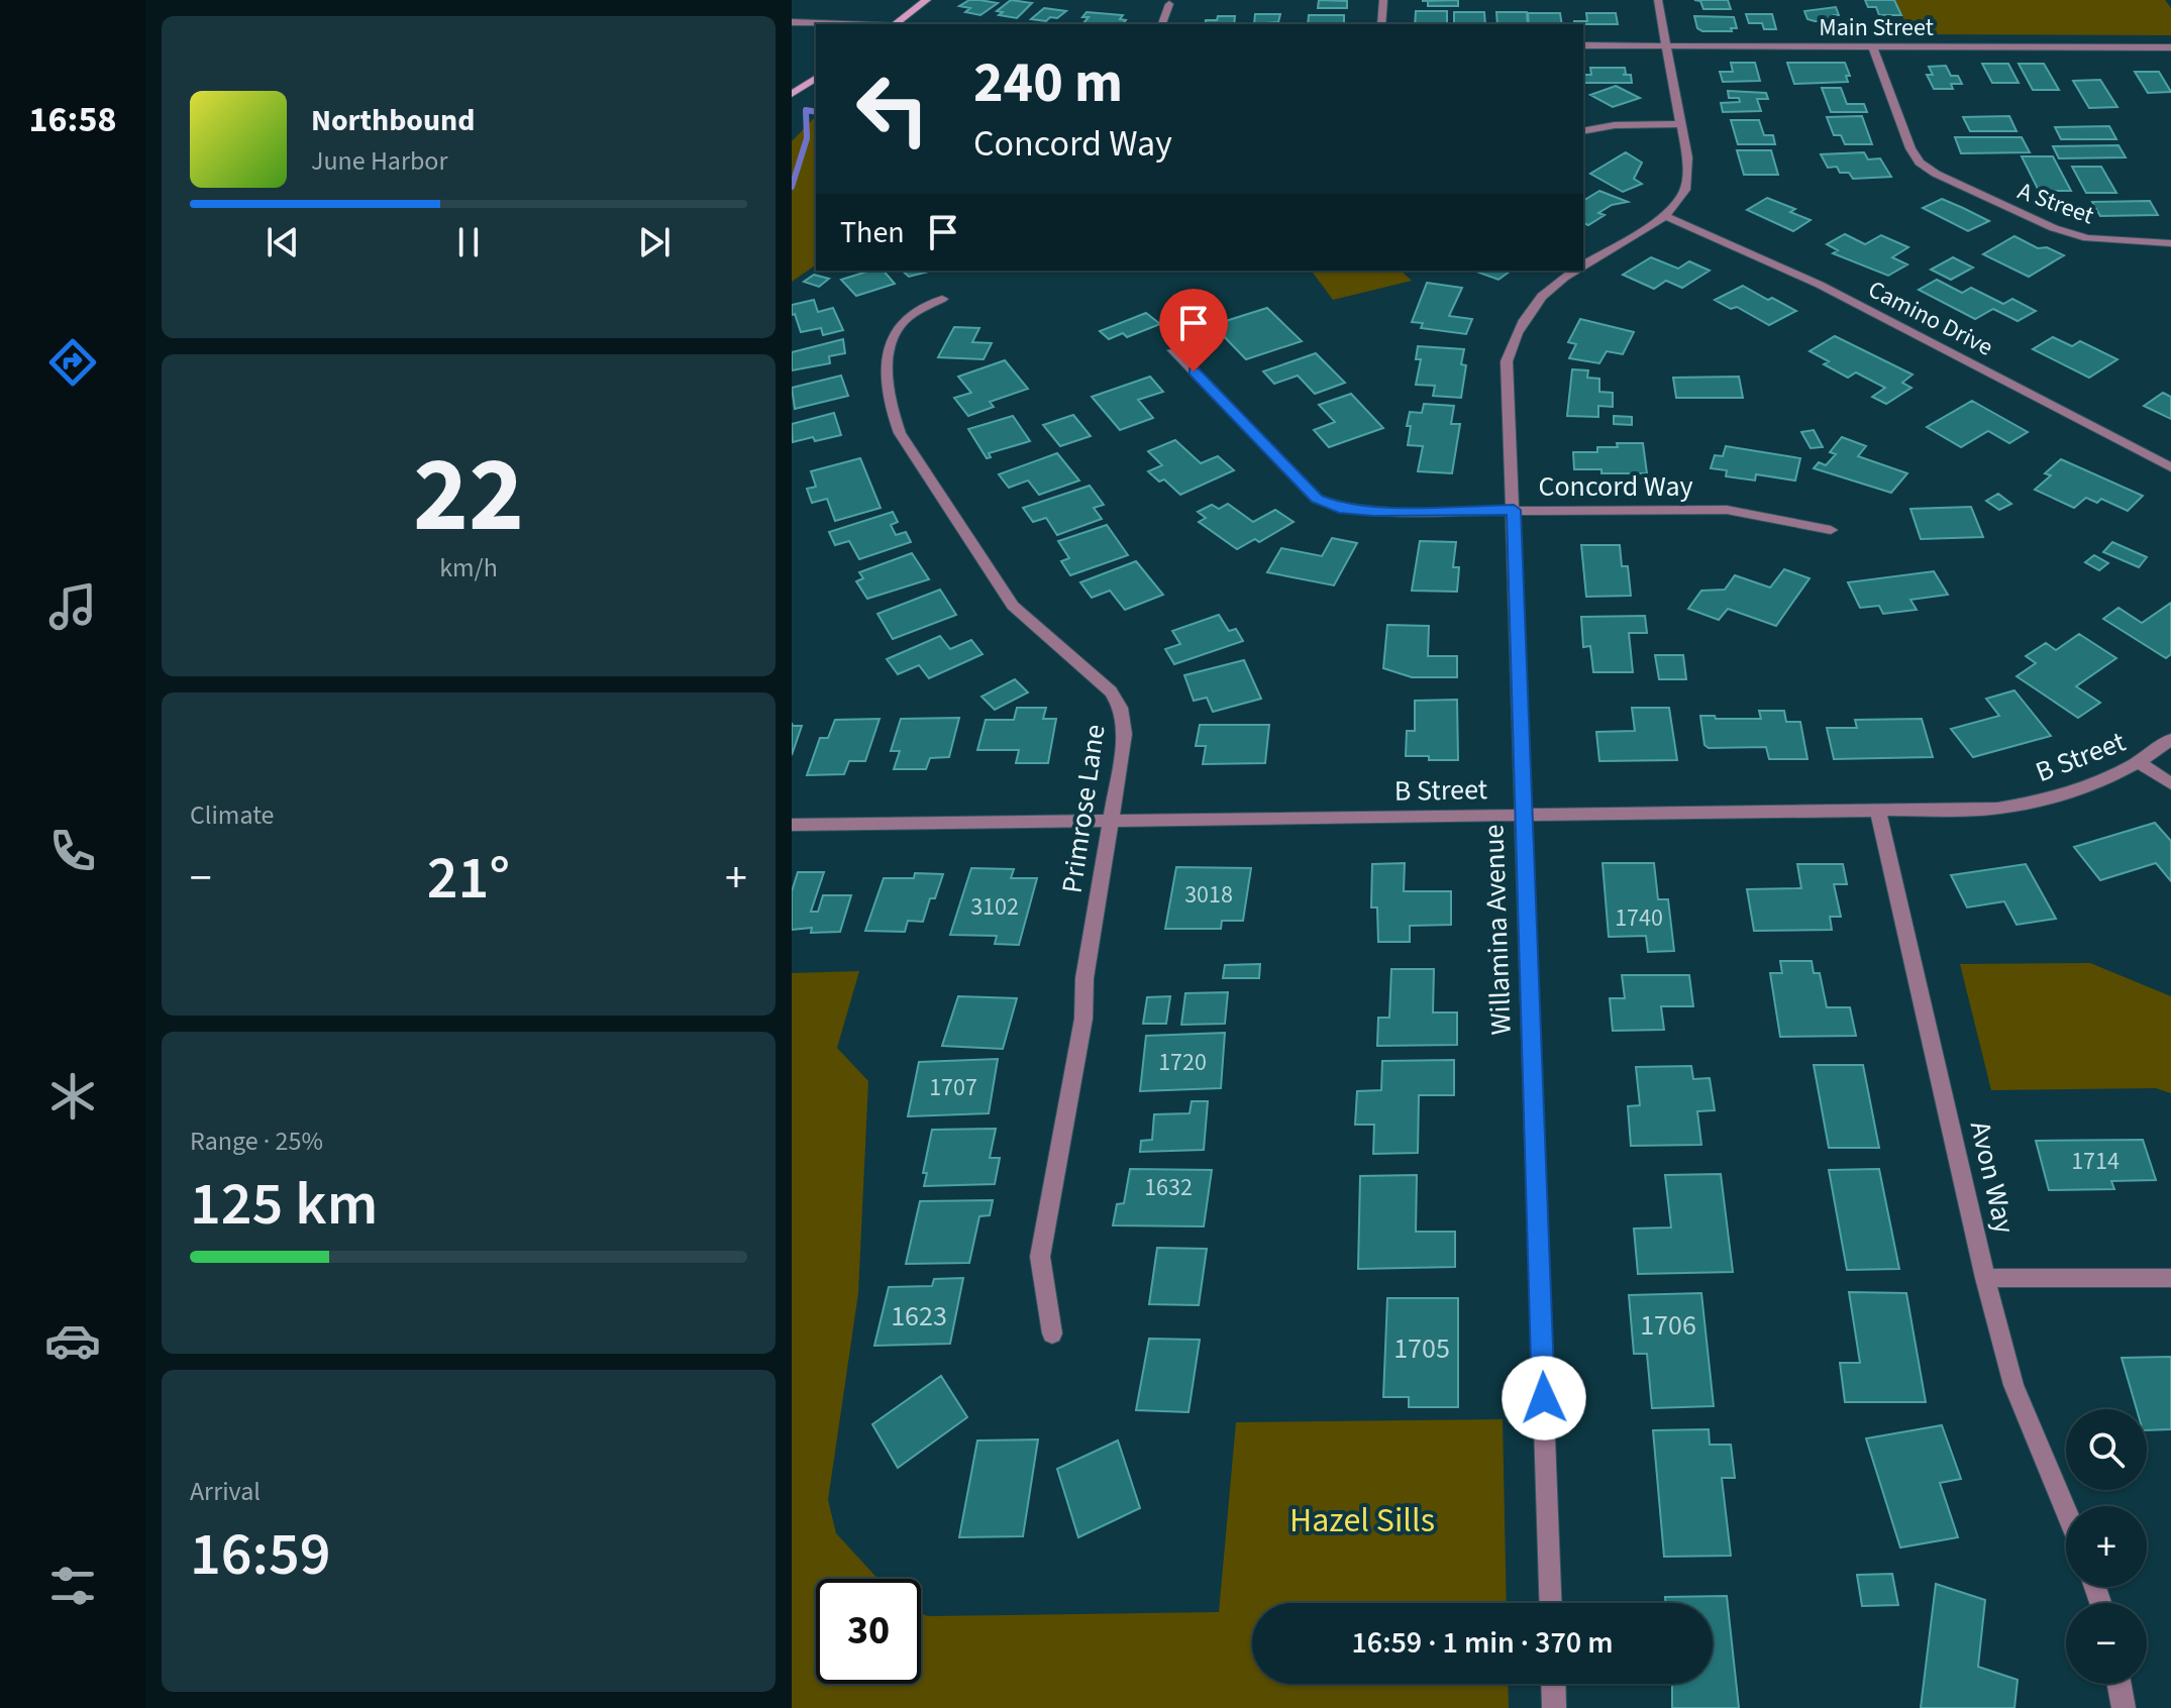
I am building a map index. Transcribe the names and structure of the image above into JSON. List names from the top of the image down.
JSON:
{
  "streets": {
    "street": [
      "Main Street",
      "A Street",
      "Camino Drive",
      "Concord Way",
      "B Street",
      "Primrose Lane",
      "Willamina Avenue",
      "Avon Way"
    ]
  },
  "crossings": [
    ["Main Street", "A Street"],
    ["Main Street", "Willamina Avenue"],
    ["Camino Drive", "Willamina Avenue"],
    ["Concord Way", "Willamina Avenue"],
    ["B Street", "Primrose Lane"],
    ["B Street", "Willamina Avenue"],
    ["B Street", "Avon Way"]
  ],
  "parks": ["Hazel Sills"],
  "house_numbers": [
    "3018",
    "3102",
    "1740",
    "1720",
    "1707",
    "1714",
    "1632",
    "1623",
    "1706",
    "1705"
  ],
  "page": {
    "tabs": "16:58",
    "turn": ["240 m", "Concord Way"],
    "song": ["Northbound", "June Harbor"],
    "then": "Then",
    "tile": [
      ["22", "km/h"],
      "Climate",
      ["Range · 25%", "125 km"],
      ["Arrival", "16:59"]
    ],
    "heat": ["−", "21°", "+"],
    "map_buttons": ["+", "−"],
    "limit": "30",
    "trip": "16:59 · 1 min · 370 m"
  }
}
